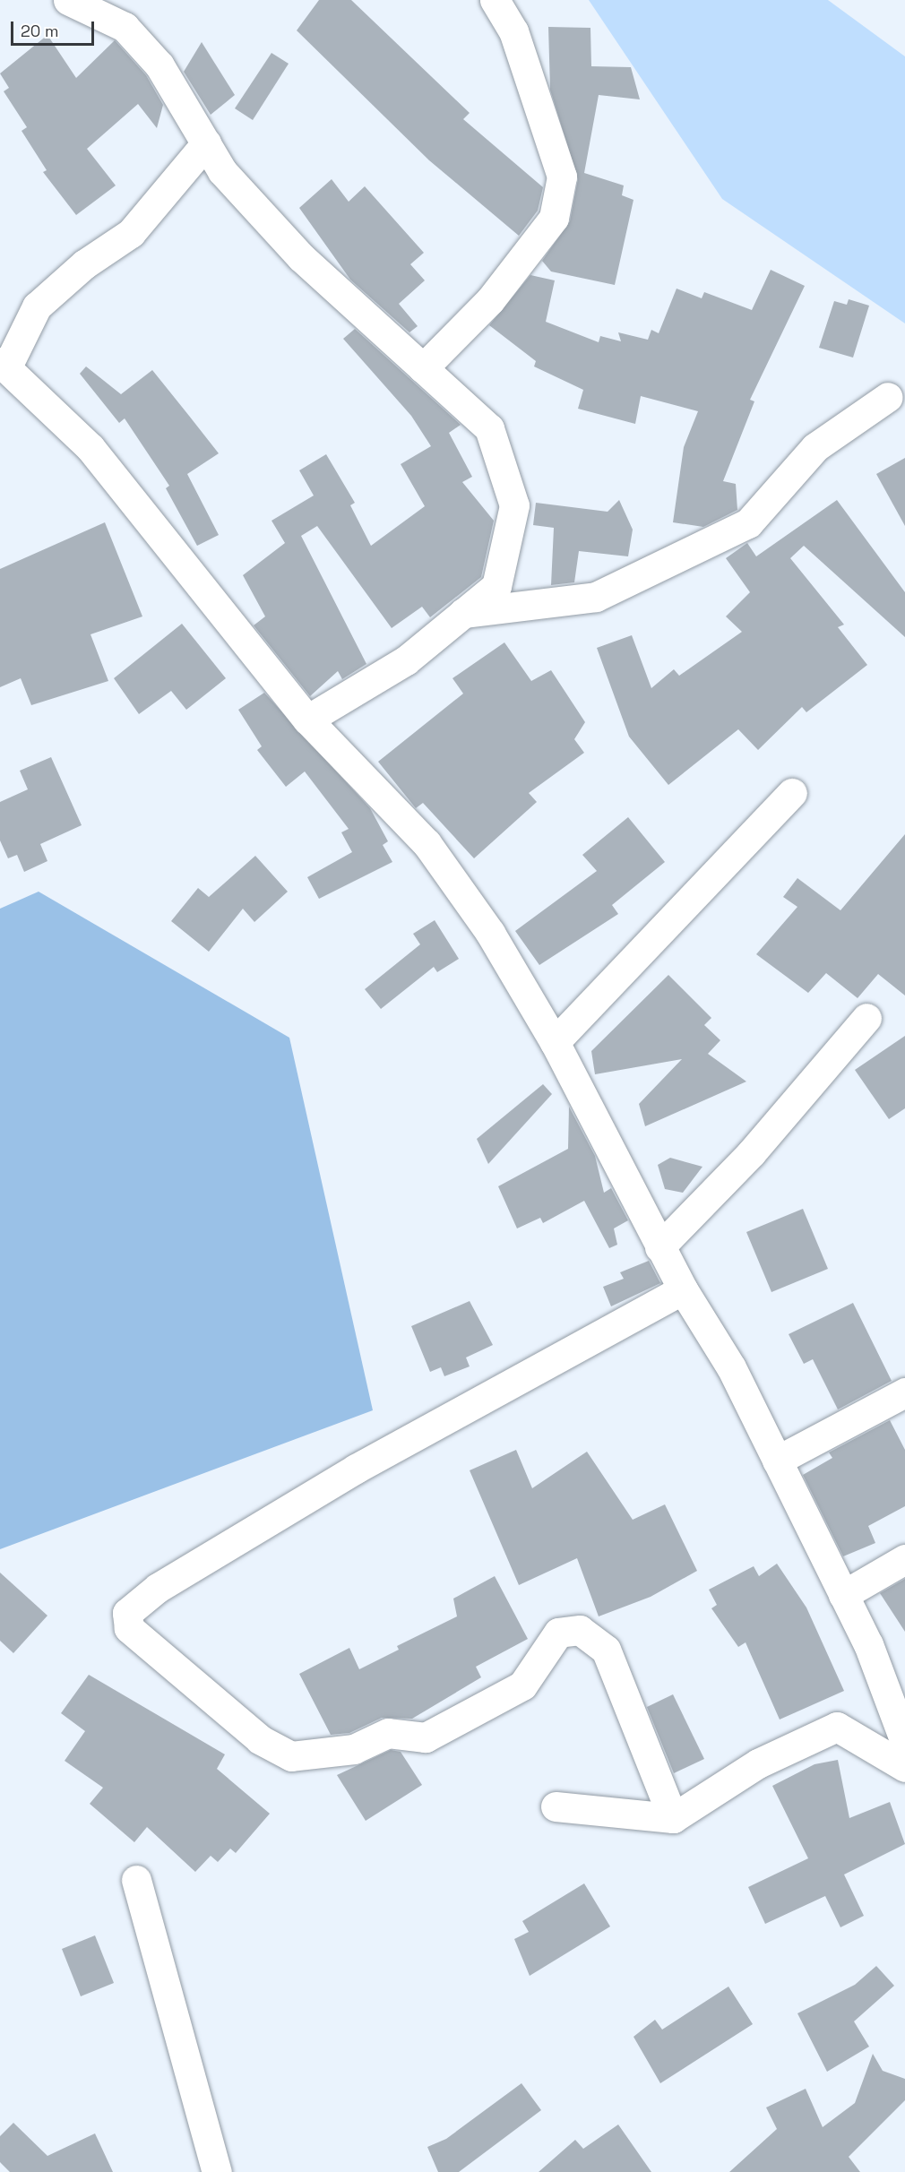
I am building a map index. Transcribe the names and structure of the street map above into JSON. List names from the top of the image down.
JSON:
{
  "scale_bar": "20 m"
}
